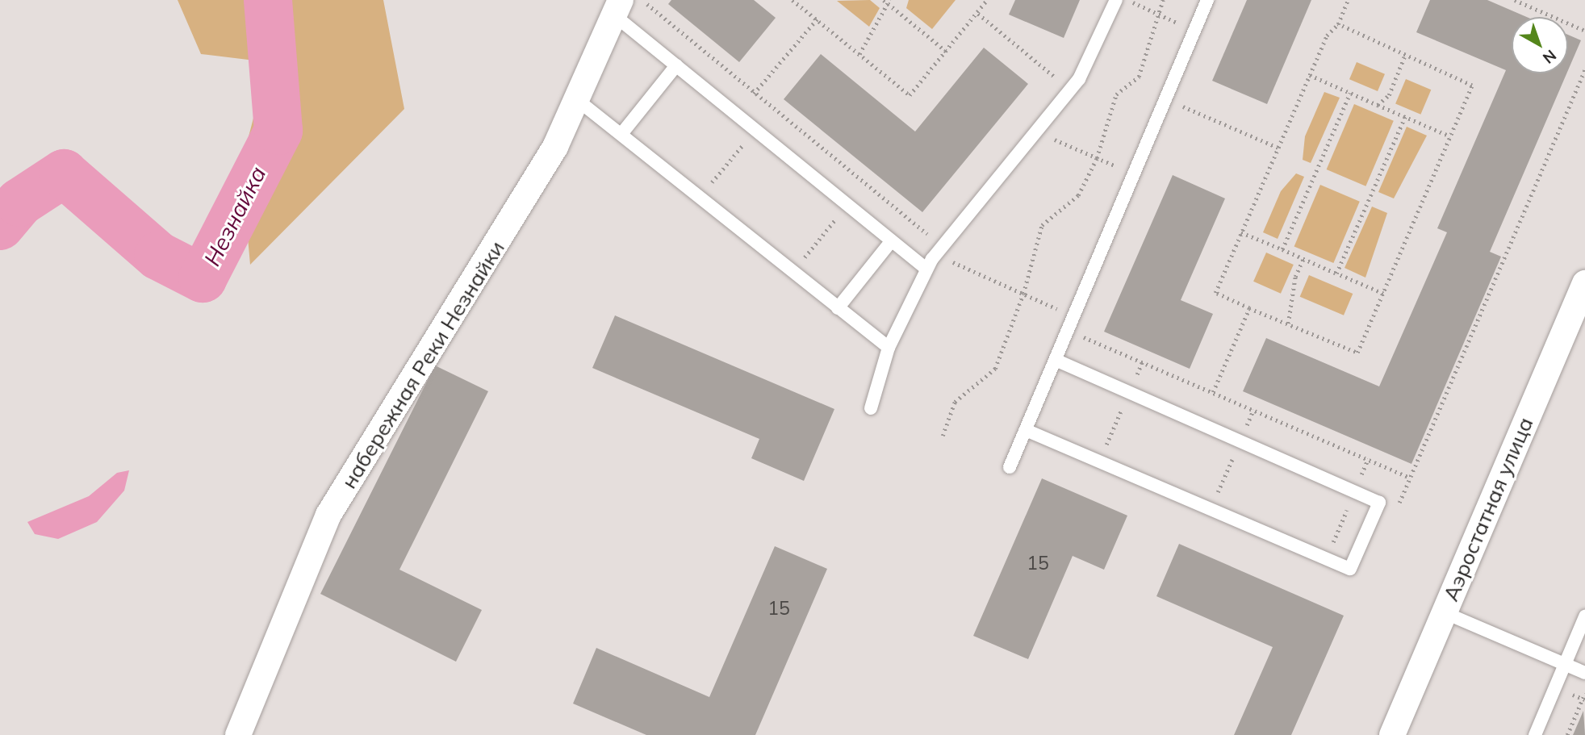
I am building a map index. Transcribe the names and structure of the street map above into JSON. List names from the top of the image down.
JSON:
{
  "streets": {
    "street": ["набережная Реки Незнайки", "Аэростатная улица"]
  },
  "water": ["Незнайка"],
  "house_numbers": ["15", "15"],
  "north": "bottom right"
}
